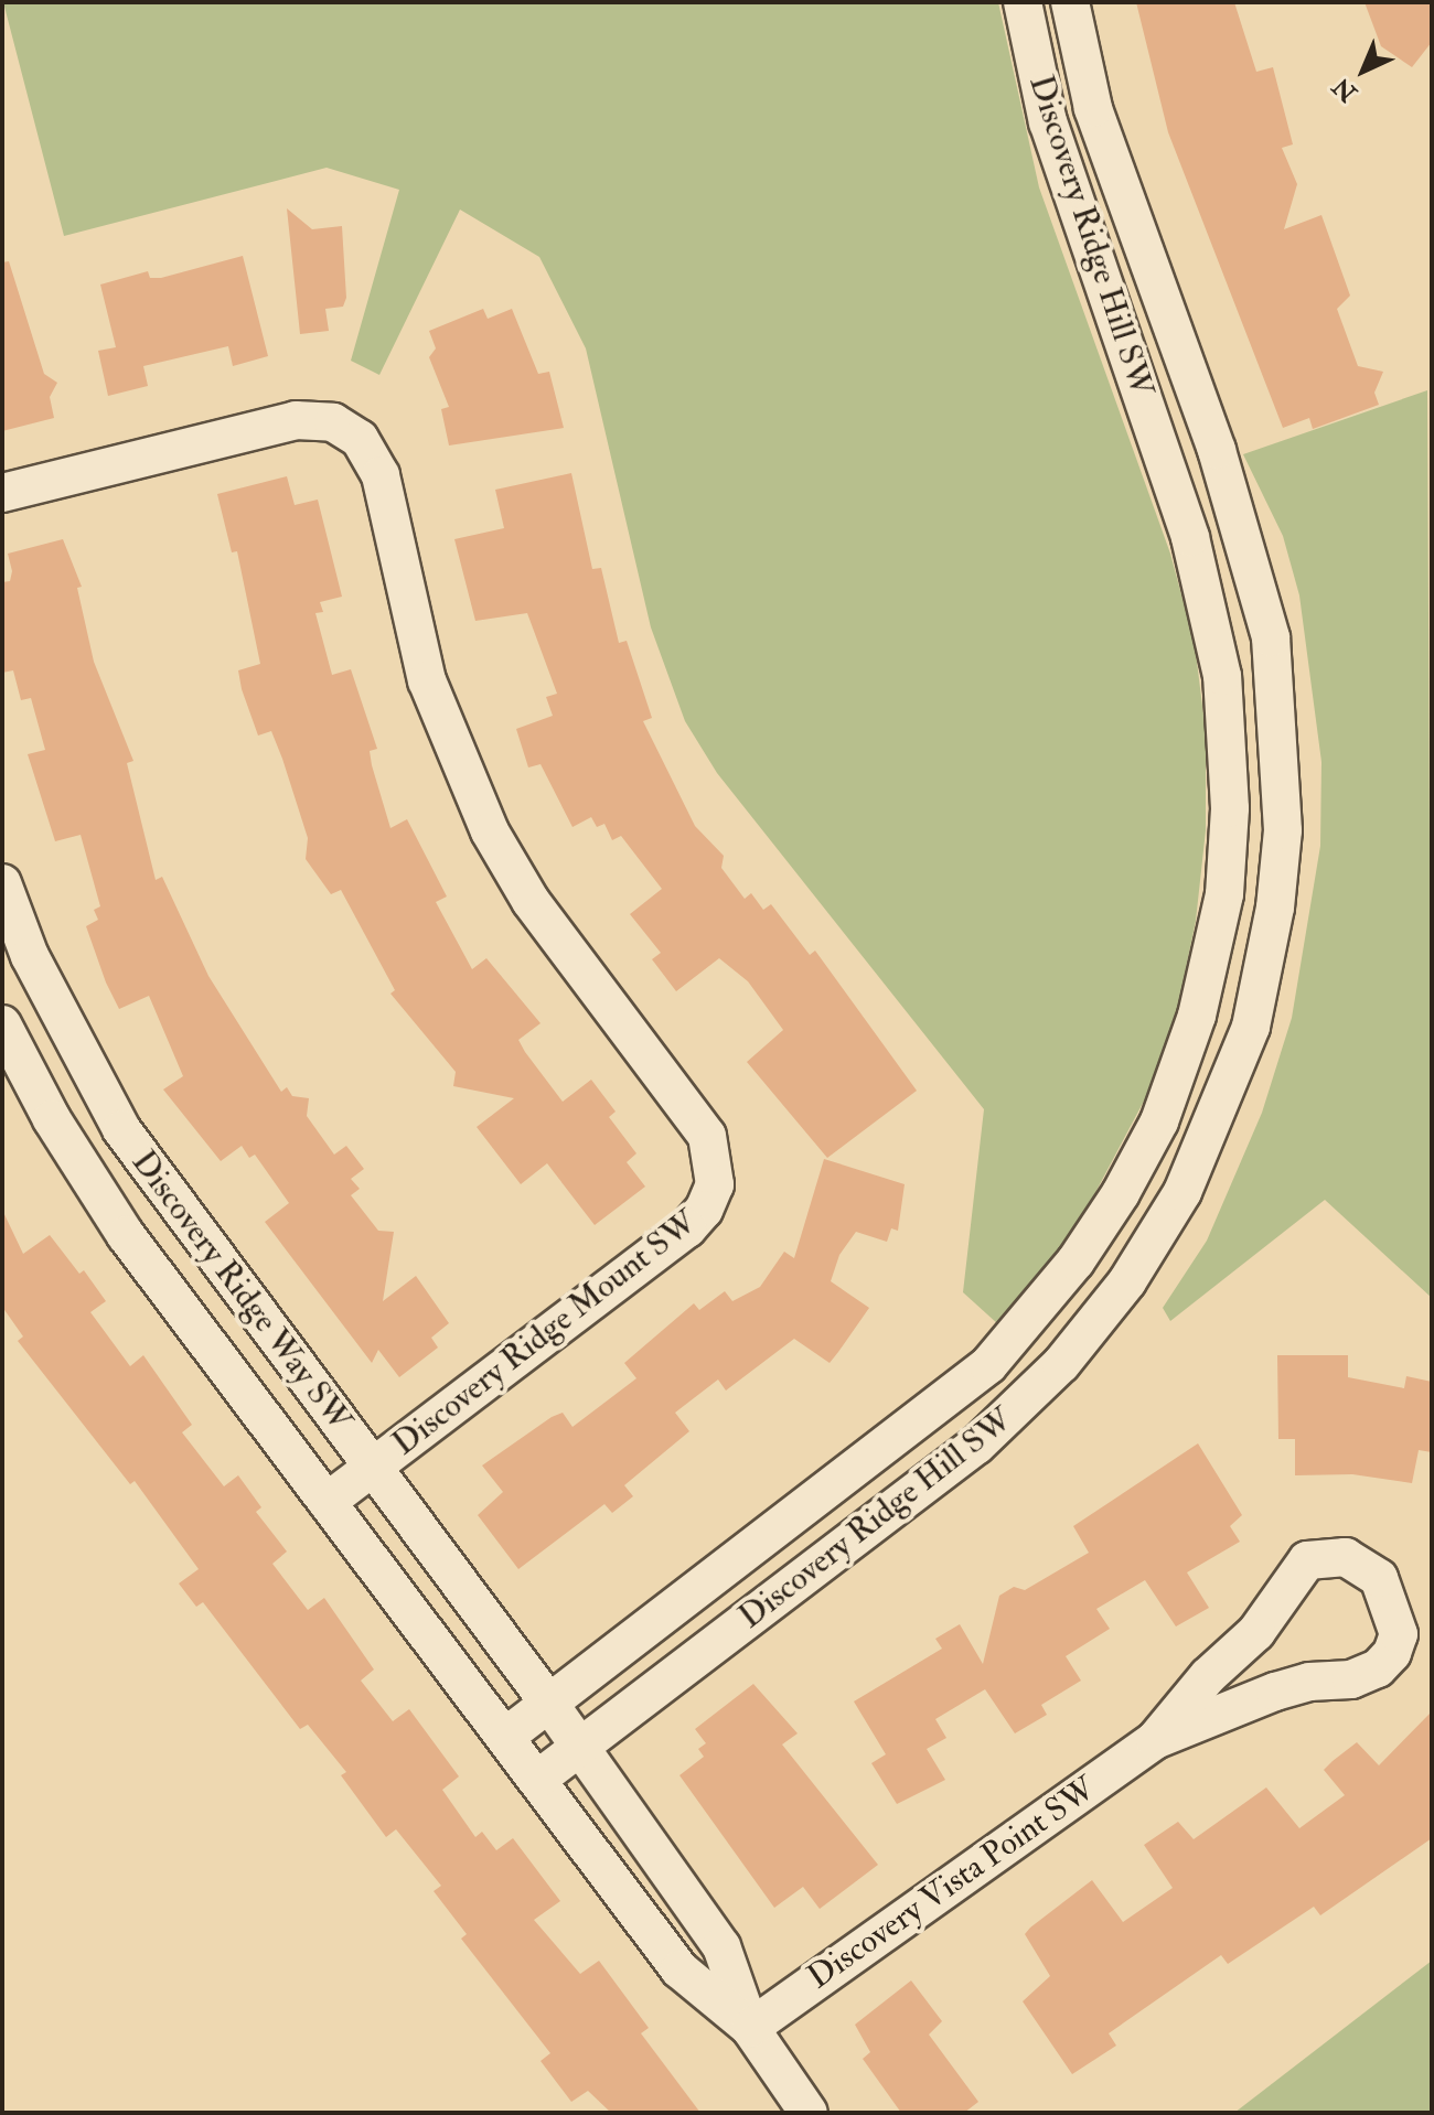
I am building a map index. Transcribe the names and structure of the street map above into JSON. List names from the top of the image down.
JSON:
{
  "streets": {
    "street": [
      "Discovery Ridge Hill SW",
      "Discovery Ridge Way SW",
      "Discovery Ridge Mount SW",
      "Discovery Vista Point SW"
    ]
  },
  "crossings": [
    ["Discovery Ridge Hill SW", "Discovery Ridge Way SW"],
    ["Discovery Ridge Way SW", "Discovery Ridge Mount SW"],
    ["Discovery Ridge Way SW", "Discovery Vista Point SW"]
  ],
  "north": "bottom left"
}
